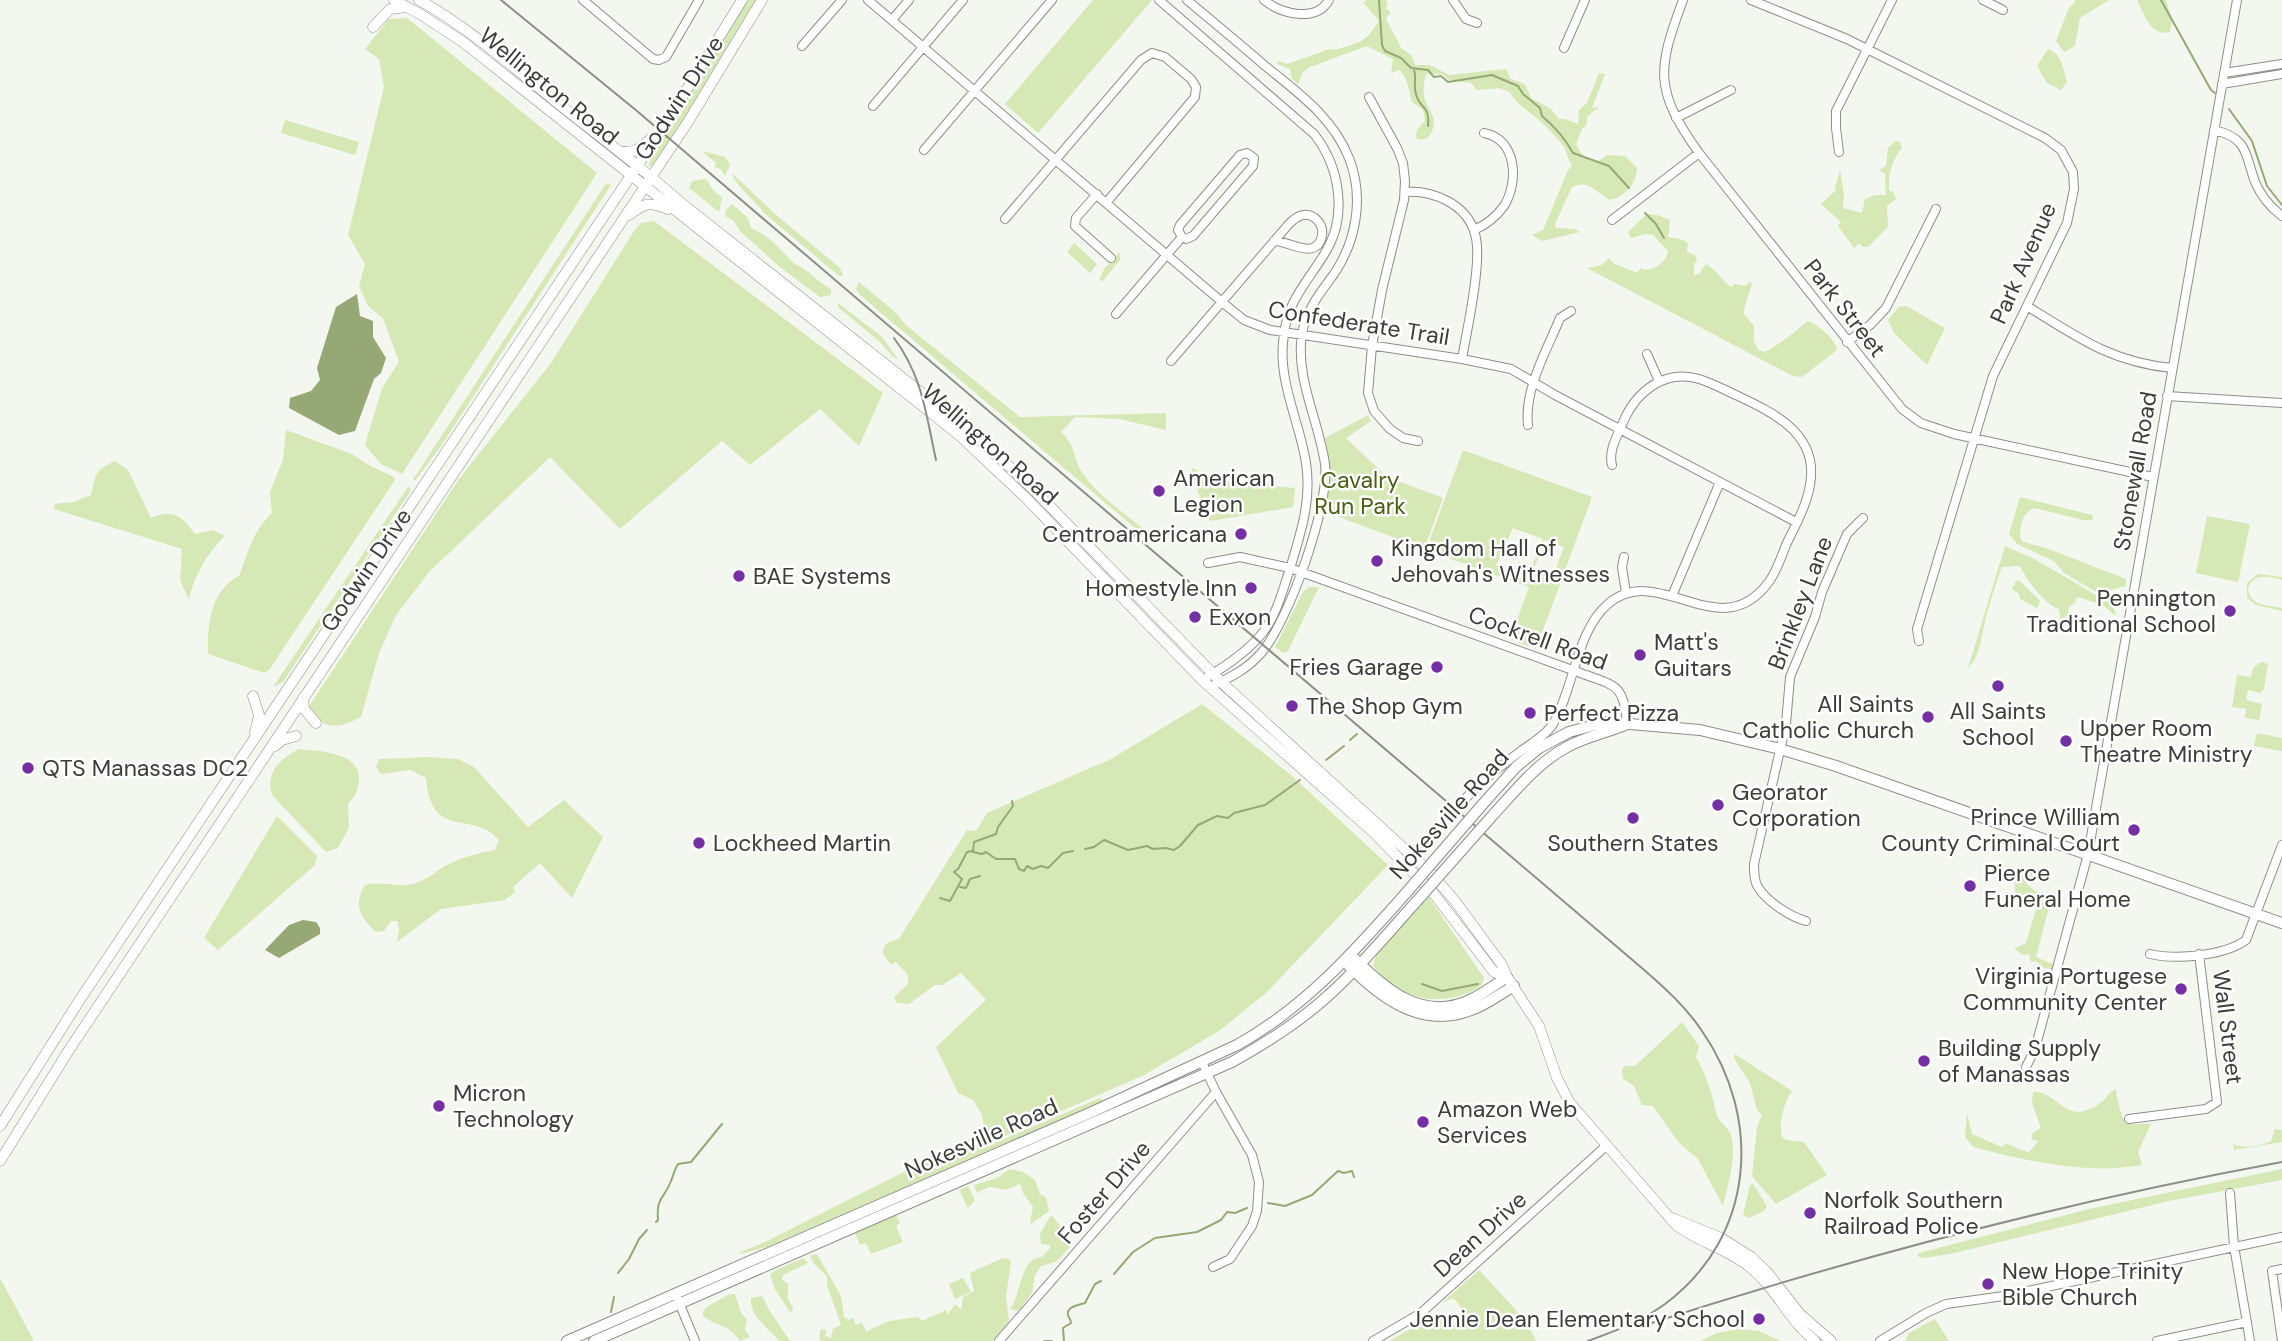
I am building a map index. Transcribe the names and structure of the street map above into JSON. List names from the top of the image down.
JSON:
{
  "streets": {
    "highway": ["Nokesville Road"],
    "main road": ["Wellington Road", "Godwin Drive"],
    "street": [
      "Park Avenue",
      "Park Street",
      "Confederate Trail",
      "Stonewall Road",
      "Brinkley Lane",
      "Cockrell Road",
      "Wall Street",
      "Foster Drive",
      "Dean Drive"
    ]
  },
  "crossings": [
    ["Wellington Road", "Godwin Drive"],
    ["Wellington Road", "Dean Drive"],
    ["Park Avenue", "Park Street"],
    ["Park Street", "Stonewall Road"],
    ["Cockrell Road", "Nokesville Road"]
  ],
  "parks": ["Cavalry Run Park"],
  "places": [
    "American Legion",
    "Centroamericana",
    "Kingdom Hall of Jehovah's Witnesses",
    "BAE Systems",
    "Homestyle Inn",
    "Pennington Traditional School",
    "Exxon",
    "Matt's Guitars",
    "Fries Garage",
    "All Saints School",
    "The Shop Gym",
    "Perfect Pizza",
    "All Saints Catholic Church",
    "Upper Room Theatre Ministry",
    "QTS Manassas DC2",
    "Georator Corporation",
    "Southern States",
    "Prince William County Criminal Court",
    "Lockheed Martin",
    "Pierce Funeral Home",
    "Virginia Portugese Community Center",
    "Building Supply of Manassas",
    "Micron Technology",
    "Amazon Web Services",
    "Norfolk Southern Railroad Police",
    "New Hope Trinity Bible Church",
    "Jennie Dean Elementary School"
  ]
}
